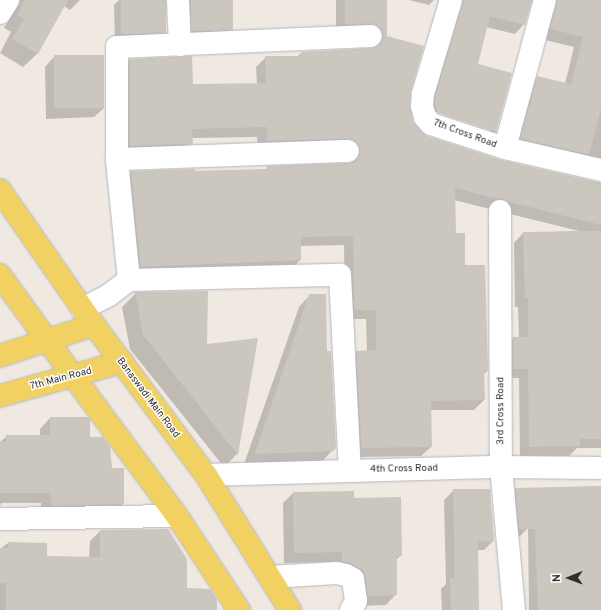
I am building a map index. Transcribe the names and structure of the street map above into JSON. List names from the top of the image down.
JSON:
{
  "streets": {
    "main road": ["7th Main Road", "Banaswadi Main Road"],
    "street": ["7th Cross Road", "3rd Cross Road", "4th Cross Road"]
  },
  "crossings": [
    ["7th Main Road", "Banaswadi Main Road"],
    ["Banaswadi Main Road", "4th Cross Road"],
    ["3rd Cross Road", "4th Cross Road"]
  ],
  "north": "left"
}
